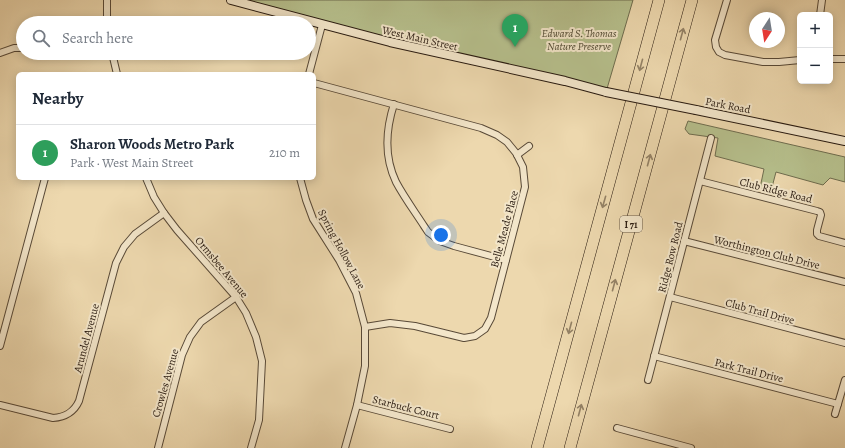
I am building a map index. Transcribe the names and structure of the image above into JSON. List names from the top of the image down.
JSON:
{
  "streets": {
    "highway": ["I 71"],
    "main road": ["West Main Street", "Park Road"],
    "street": [
      "Club Ridge Road",
      "Belle Meade Place",
      "Spring Hollow Lane",
      "Worthington Club Drive",
      "Ridge Row Road",
      "Ormsbee Avenue",
      "Club Trail Drive",
      "Arundel Avenue",
      "Park Trail Drive",
      "Crowles Avenue",
      "Starbuck Court"
    ]
  },
  "crossings": [
    ["West Main Street", "Park Road"],
    ["Club Ridge Road", "Ridge Row Road"],
    ["Belle Meade Place", "Spring Hollow Lane"],
    ["Spring Hollow Lane", "Starbuck Court"],
    ["Worthington Club Drive", "Ridge Row Road"],
    ["Ridge Row Road", "Club Trail Drive"],
    ["Ridge Row Road", "Park Trail Drive"],
    ["Ormsbee Avenue", "Arundel Avenue"],
    ["Ormsbee Avenue", "Crowles Avenue"]
  ],
  "parks": ["Edward S. Thomas Nature Preserve"],
  "north": "bottom",
  "page": {
    "map_buttons": ["+", "−"],
    "pins": "1",
    "search": "Search here",
    "heading": "Nearby",
    "list": [
      {
        "mark": "1",
        "name": "Sharon Woods Metro Park",
        "note": "Park · West Main Street",
        "value": "210 m"
      }
    ]
  }
}
